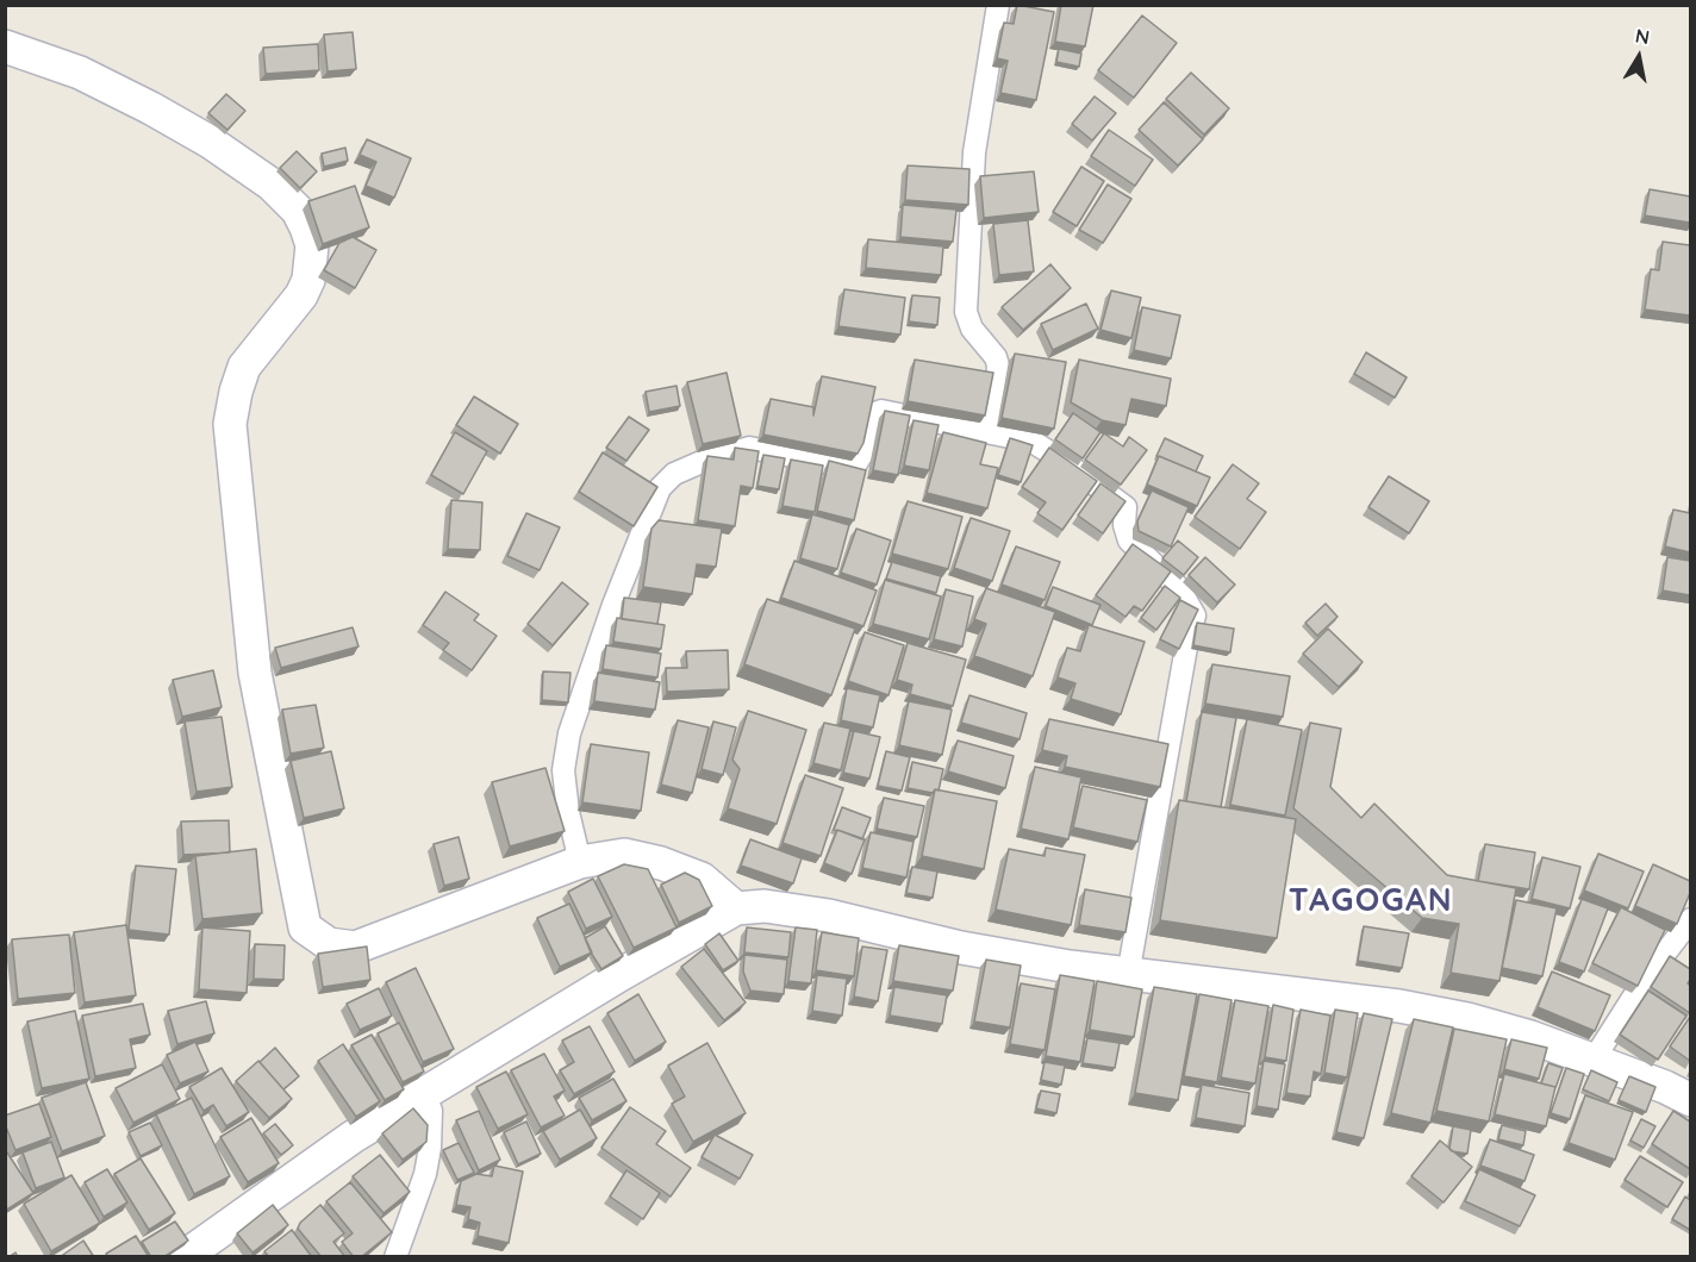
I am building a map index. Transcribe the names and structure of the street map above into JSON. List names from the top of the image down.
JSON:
{
  "districts": ["TAGOGAN"],
  "north": "top"
}
